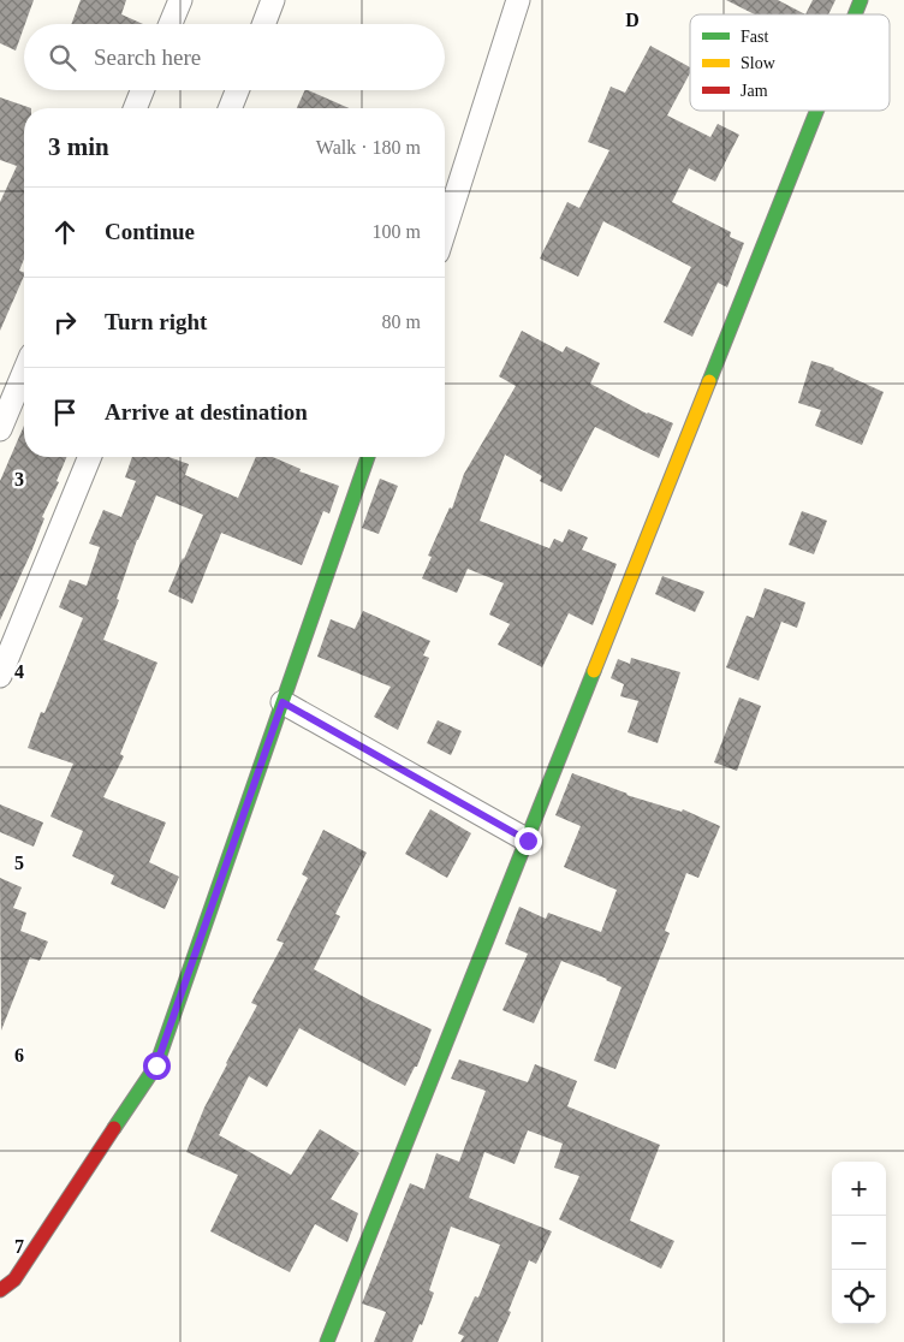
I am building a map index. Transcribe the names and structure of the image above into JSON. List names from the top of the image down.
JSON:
{
  "legend": ["Fast", "Slow", "Jam"],
  "page": {
    "search": "Search here",
    "heading": ["3 min", "Walk · 180 m"],
    "list": [
      ["Continue", "100 m"],
      ["Turn right", "80 m"],
      "Arrive at destination"
    ],
    "map_buttons": ["+", "−"]
  },
  "grid": {
    "columns": ["D"],
    "rows": [
      "3",
      "4",
      "5",
      "6",
      "7"
    ]
  }
}
